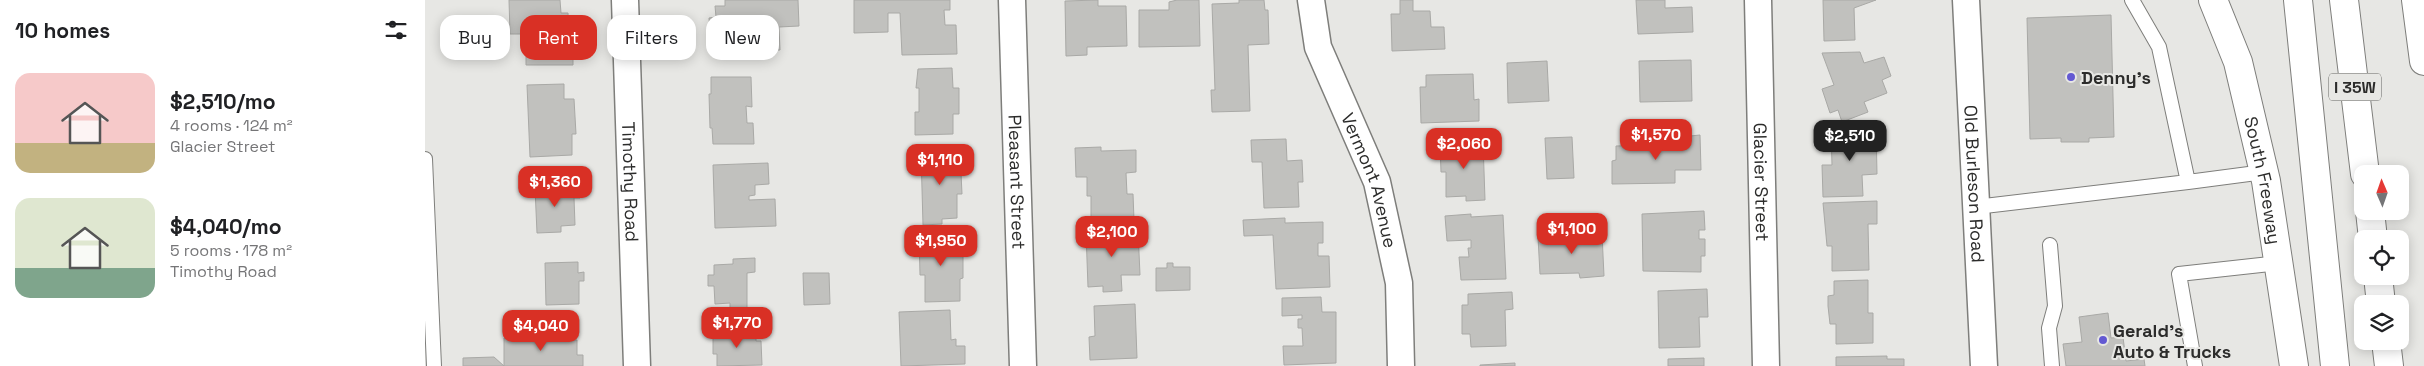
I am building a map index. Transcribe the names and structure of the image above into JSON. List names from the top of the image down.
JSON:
{
  "streets": {
    "main road": ["I 35W", "South Freeway"],
    "street": [
      "Vermont Avenue",
      "Timothy Road",
      "Pleasant Street",
      "Glacier Street",
      "Old Burleson Road"
    ]
  },
  "places": ["Denny's", "Gerald's Auto & Trucks"],
  "north": "top",
  "page": {
    "heading": "10 homes",
    "chip": [
      "Buy",
      "Rent",
      "Filters",
      "New"
    ],
    "list": [
      {
        "name": "$2,510/mo",
        "note": "4 rooms · 124 m² · Glacier Street"
      },
      {
        "name": "$4,040/mo",
        "note": "5 rooms · 178 m² · Timothy Road"
      }
    ],
    "price": [
      "$1,570",
      "$2,510",
      "$2,060",
      "$1,110",
      "$1,360",
      "$1,100",
      "$2,100",
      "$1,950",
      "$1,770",
      "$4,040"
    ]
  }
}
